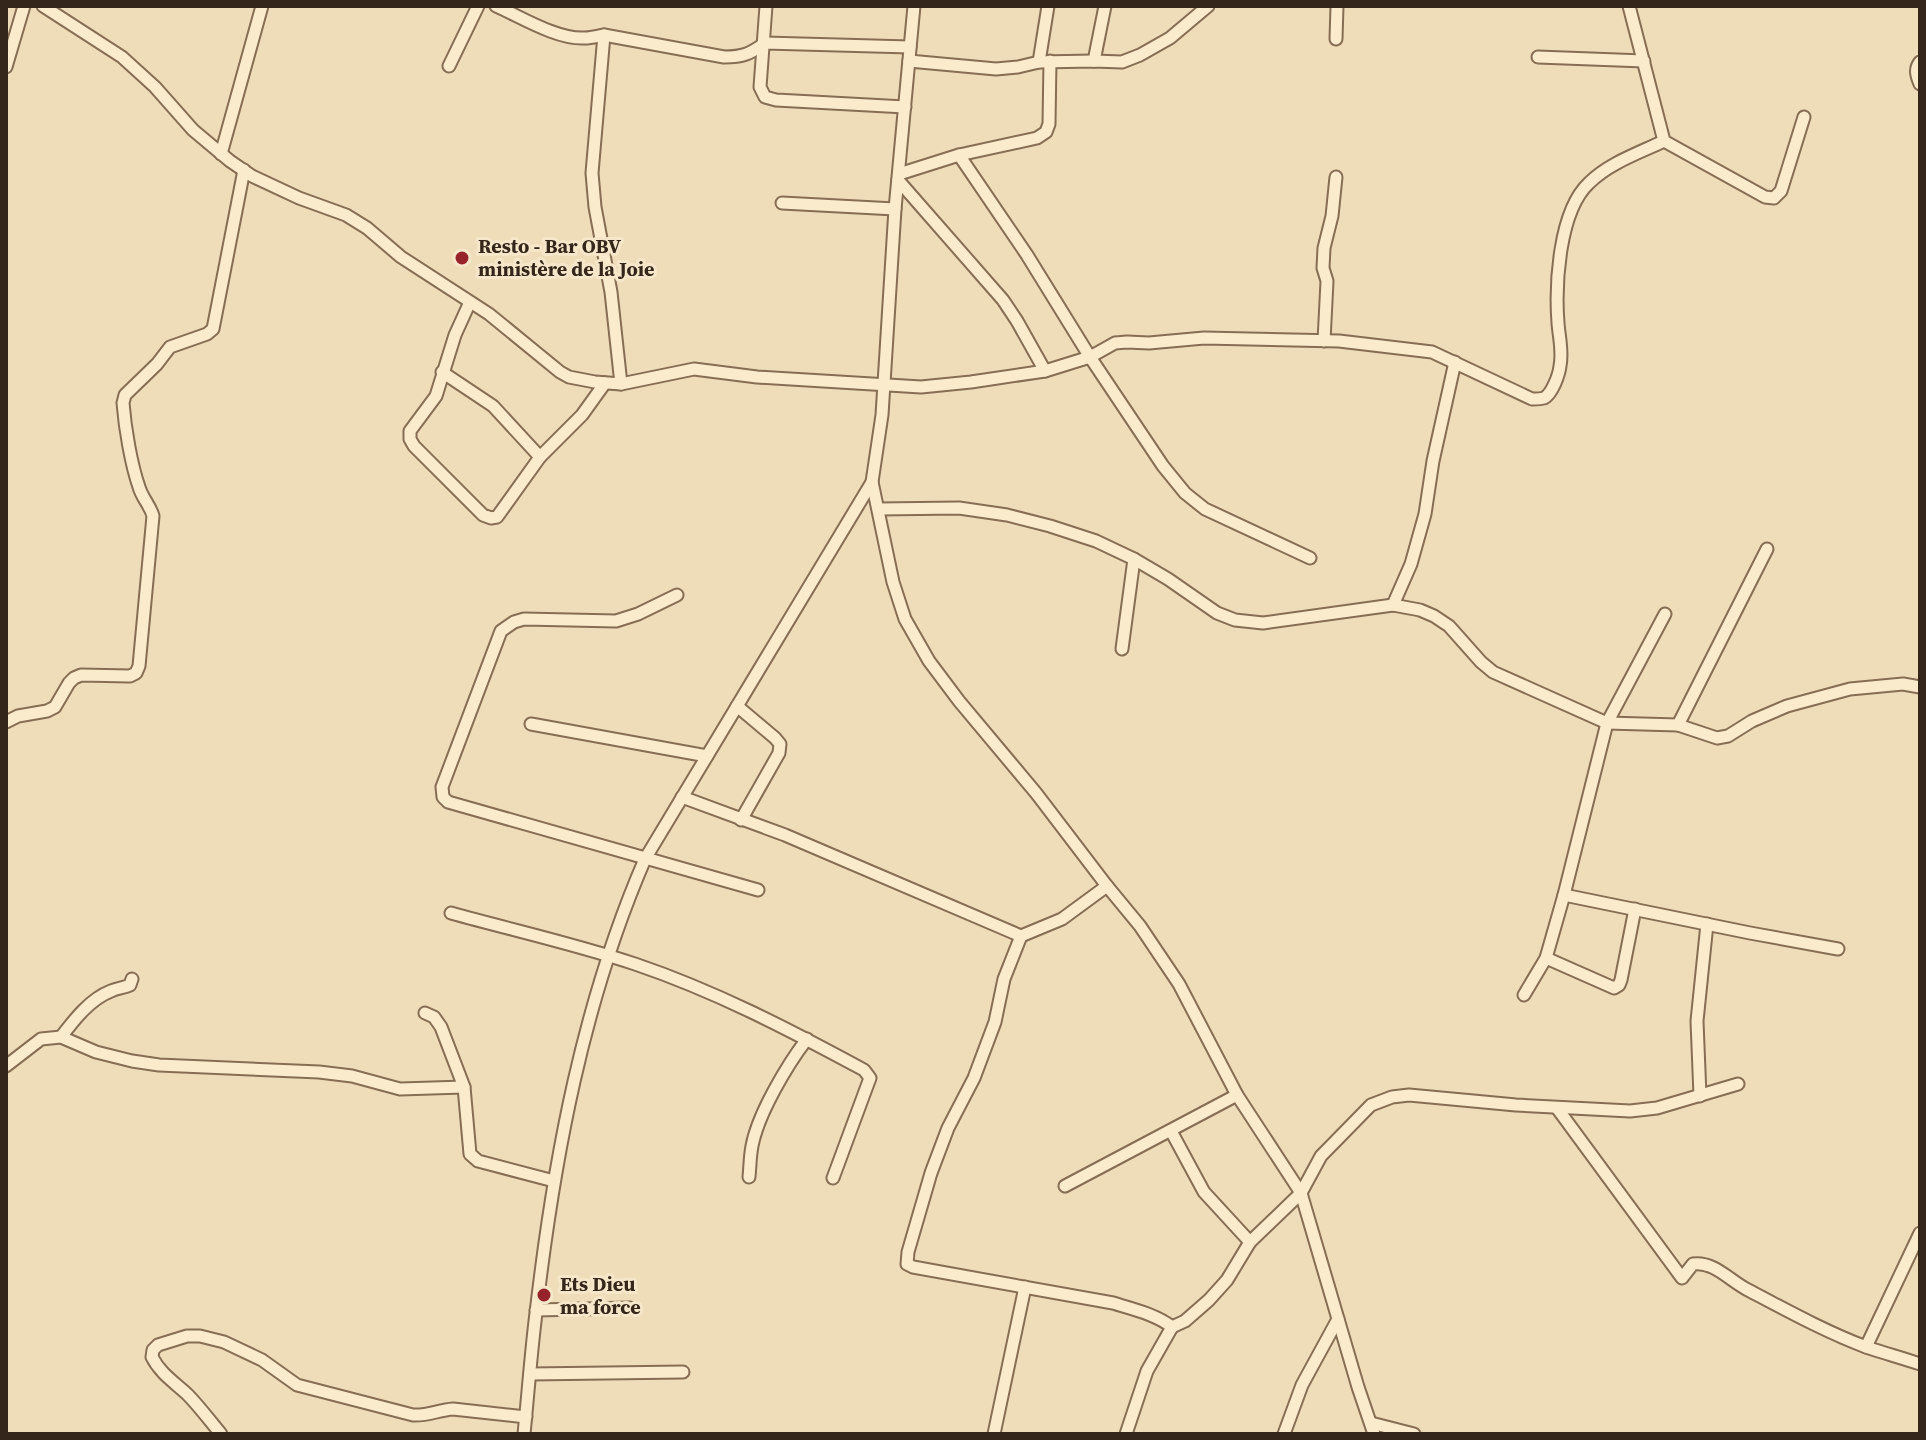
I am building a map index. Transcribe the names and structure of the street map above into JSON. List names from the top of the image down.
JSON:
{
  "places": ["Resto - Bar OBV ministère de la Joie", "Ets Dieu ma force"]
}
